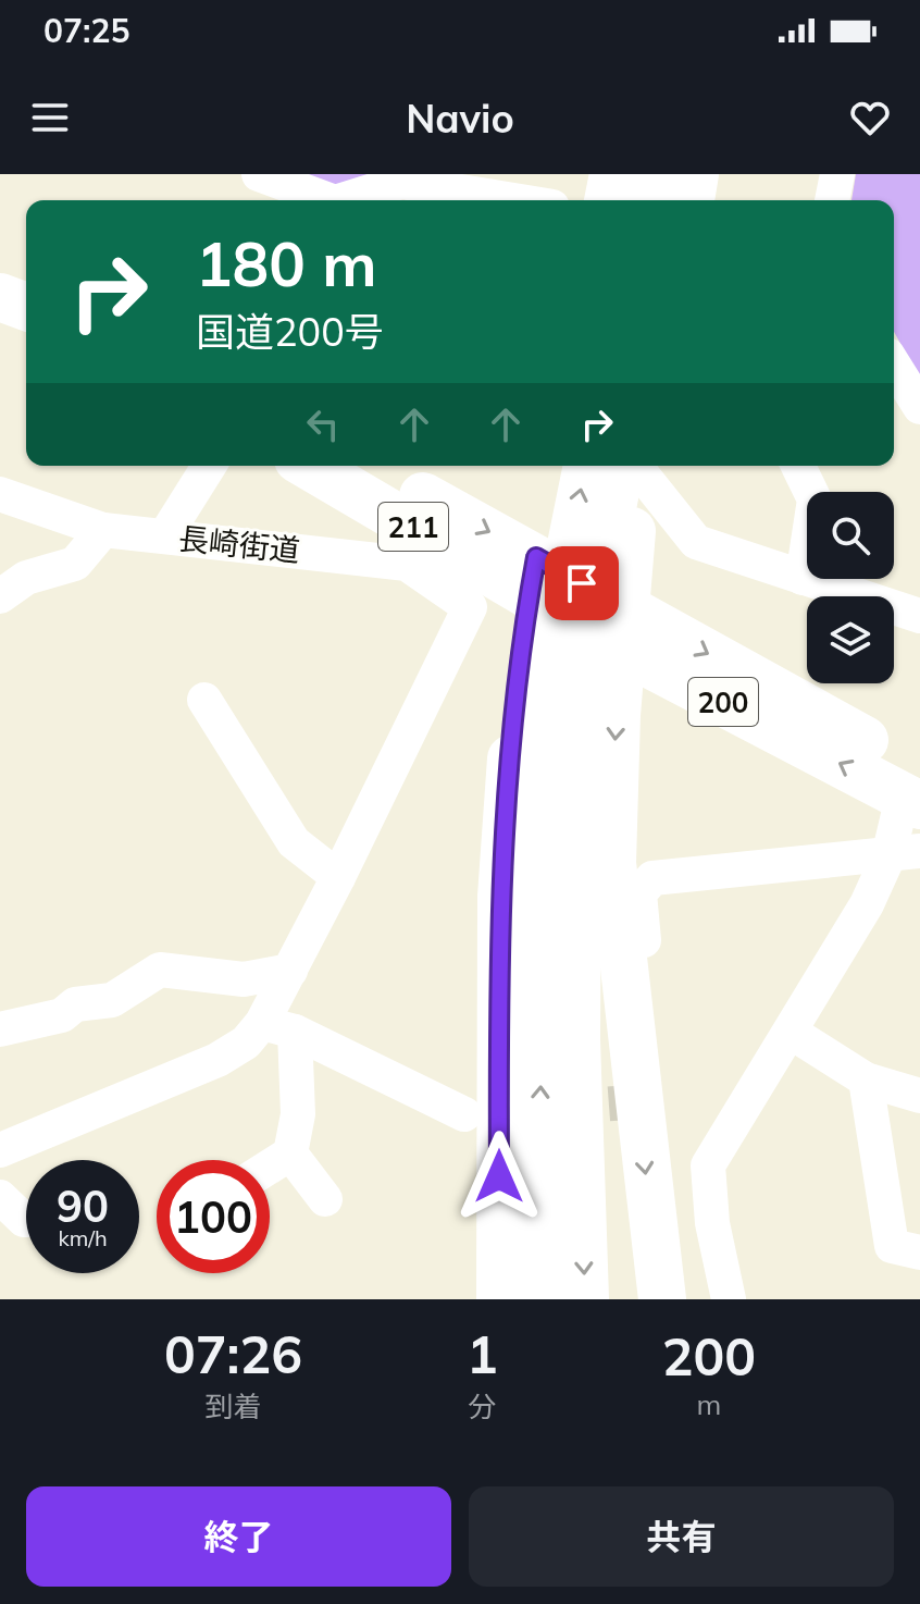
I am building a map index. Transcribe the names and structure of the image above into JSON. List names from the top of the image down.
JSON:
{
  "streets": {
    "highway": ["211", "200"],
    "street": ["長崎街道"]
  },
  "crossings": [
    ["211", "200"]
  ],
  "page": {
    "status": "07:25",
    "header": "Navio",
    "turn": ["180 m", "国道200号"],
    "speed": "90 km/h",
    "limit": "100",
    "eta": [
      "07:26",
      "到着",
      "1",
      "分",
      "200",
      "m"
    ],
    "buttons": ["終了", "共有"]
  }
}
